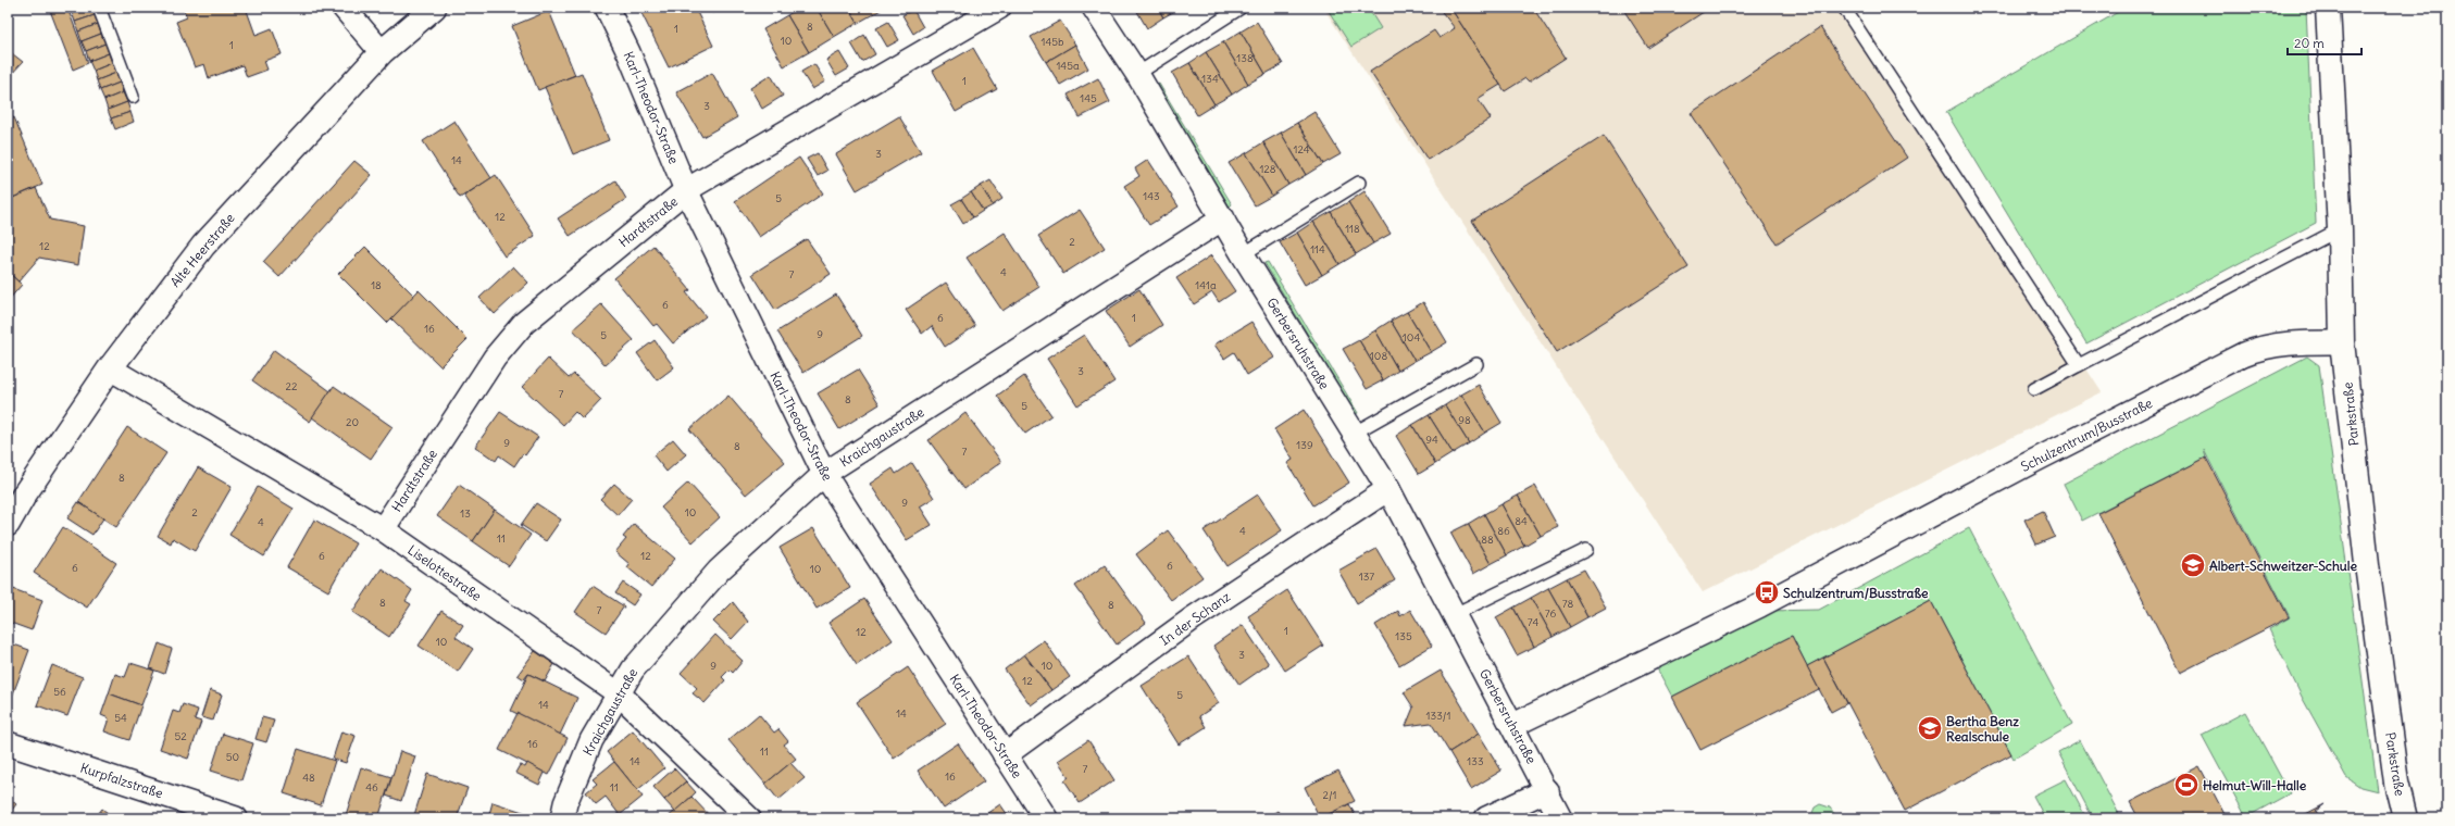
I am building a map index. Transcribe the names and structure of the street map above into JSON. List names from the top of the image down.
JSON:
{
  "streets": {
    "street": [
      "Karl-Theodor-Straße",
      "Hardtstraße",
      "Alte Heerstraße",
      "Gerbersruhstraße",
      "Parkstraße",
      "Schulzentrum/Busstraße",
      "Kraichgaustraße",
      "Liselottestraße",
      "In der Schanz",
      "Kurpfalzstraße"
    ]
  },
  "crossings": [
    ["Karl-Theodor-Straße", "Hardtstraße"],
    ["Karl-Theodor-Straße", "Kraichgaustraße"],
    ["Karl-Theodor-Straße", "In der Schanz"],
    ["Hardtstraße", "Liselottestraße"],
    ["Alte Heerstraße", "Liselottestraße"],
    ["Gerbersruhstraße", "Schulzentrum/Busstraße"],
    ["Gerbersruhstraße", "Kraichgaustraße"],
    ["Gerbersruhstraße", "In der Schanz"],
    ["Parkstraße", "Schulzentrum/Busstraße"],
    ["Kraichgaustraße", "Liselottestraße"]
  ],
  "places": {
    "school or university": ["Albert-Schweitzer-Schule", "Bertha Benz Realschule"],
    "bus stop": ["Schulzentrum/Busstraße"],
    "sports": ["Helmut-Will-Halle"]
  },
  "house_numbers": [
    "8",
    "1",
    "10",
    "145b",
    "1",
    "138",
    "145a",
    "134",
    "1",
    "145",
    "3",
    "124",
    "3",
    "14",
    "128",
    "143",
    "5",
    "12",
    "118",
    "2",
    "12",
    "114",
    "4",
    "7",
    "18",
    "141a",
    "6",
    "6",
    "1",
    "16",
    "9",
    "5",
    "104",
    "108",
    "3",
    "22",
    "7",
    "8",
    "5",
    "98",
    "20",
    "94",
    "9",
    "139",
    "8",
    "7",
    "8",
    "9",
    "2",
    "10",
    "13",
    "84",
    "4",
    "4",
    "86",
    "11",
    "88",
    "6",
    "12",
    "6",
    "6",
    "10",
    "137",
    "8",
    "78",
    "8",
    "7",
    "76",
    "74",
    "1",
    "12",
    "135",
    "10",
    "3",
    "9",
    "10",
    "12",
    "56",
    "5",
    "14",
    "14",
    "133/1",
    "54",
    "52",
    "16",
    "11",
    "50",
    "14",
    "133",
    "7",
    "16",
    "48",
    "46",
    "11",
    "2/1"
  ],
  "scale_bar": "20 m"
}
